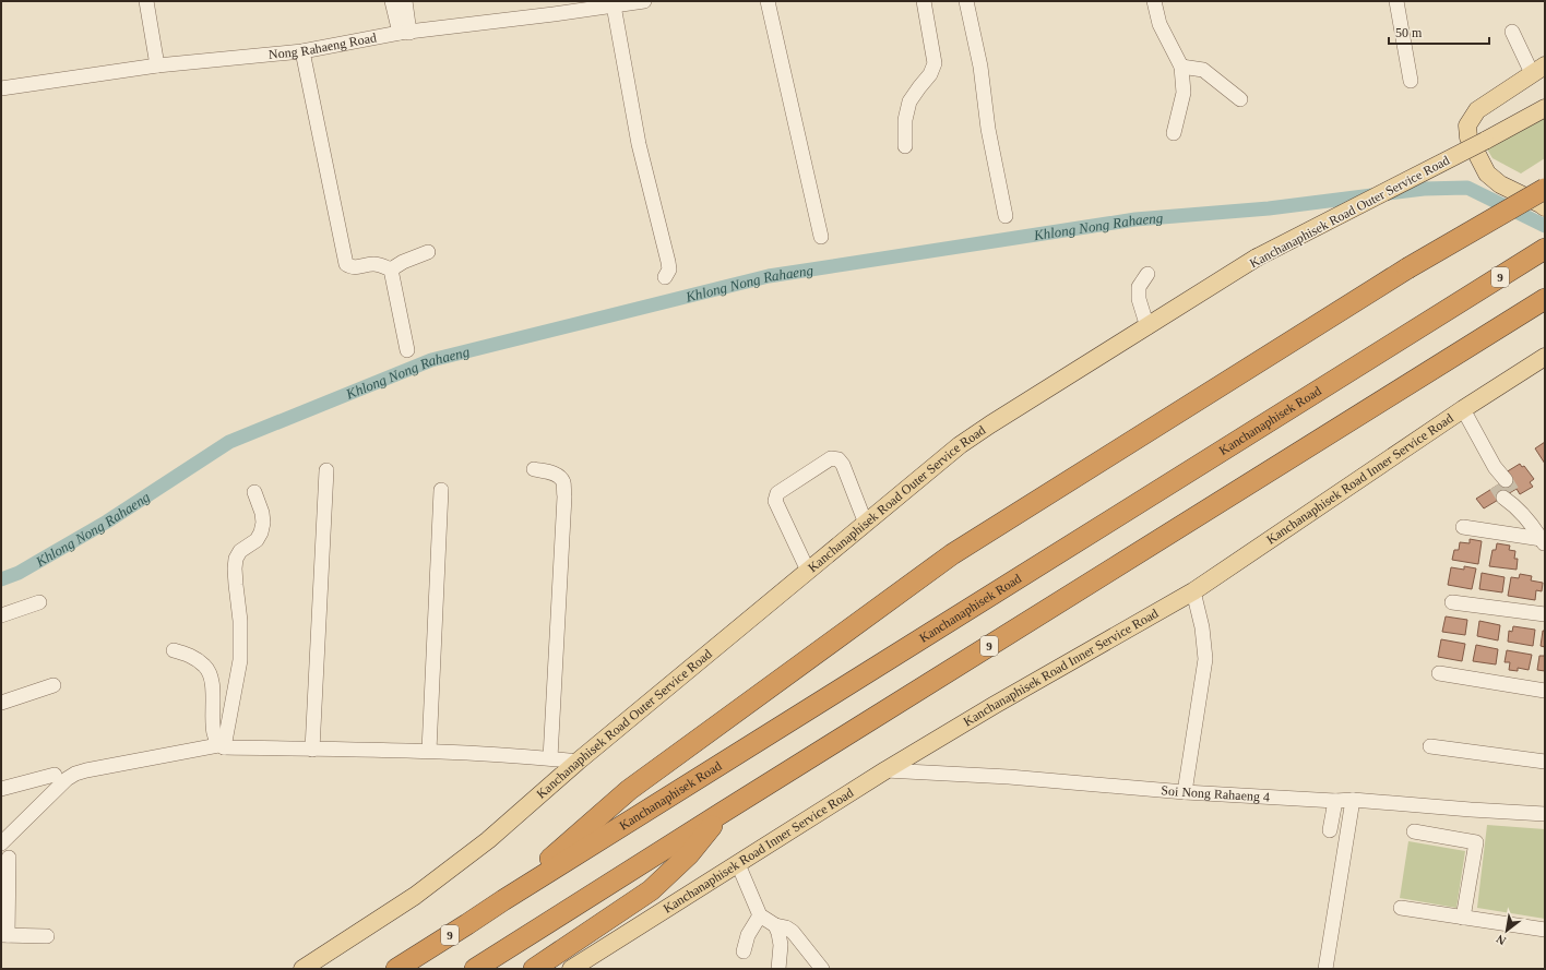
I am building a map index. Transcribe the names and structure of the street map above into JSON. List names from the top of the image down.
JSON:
{
  "streets": {
    "highway": ["9", "Kanchanaphisek Road"],
    "main road": ["Kanchanaphisek Road Outer Service Road", "Kanchanaphisek Road Inner Service Road"],
    "street": ["Nong Rahaeng Road", "Soi Nong Rahaeng 4"]
  },
  "crossings": [
    ["Kanchanaphisek Road Inner Service Road", "Soi Nong Rahaeng 4"]
  ],
  "water": ["Khlong Nong Rahaeng"],
  "scale_bar": "50 m",
  "north": "bottom left"
}
